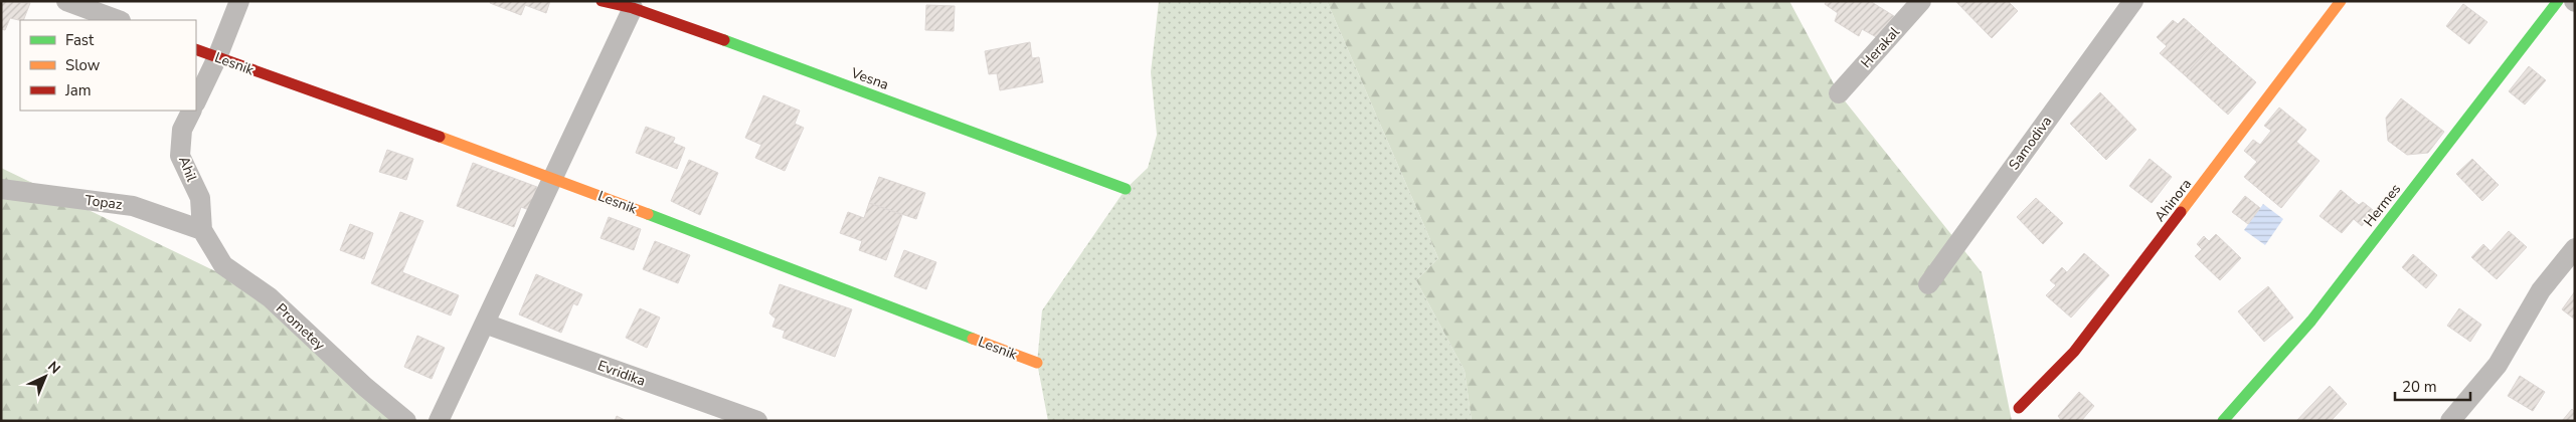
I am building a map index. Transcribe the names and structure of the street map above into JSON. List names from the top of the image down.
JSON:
{
  "streets": {
    "street": [
      "Herakal",
      "Lesnik",
      "Vesna",
      "Samodiva",
      "Ahil",
      "Ahinora",
      "Topaz",
      "Hermes",
      "Prometey",
      "Evridika"
    ]
  },
  "crossings": [
    ["Ahil", "Topaz"],
    ["Ahil", "Prometey"],
    ["Topaz", "Prometey"]
  ],
  "legend": ["Fast", "Slow", "Jam"],
  "scale_bar": "20 m",
  "north": "top right"
}
